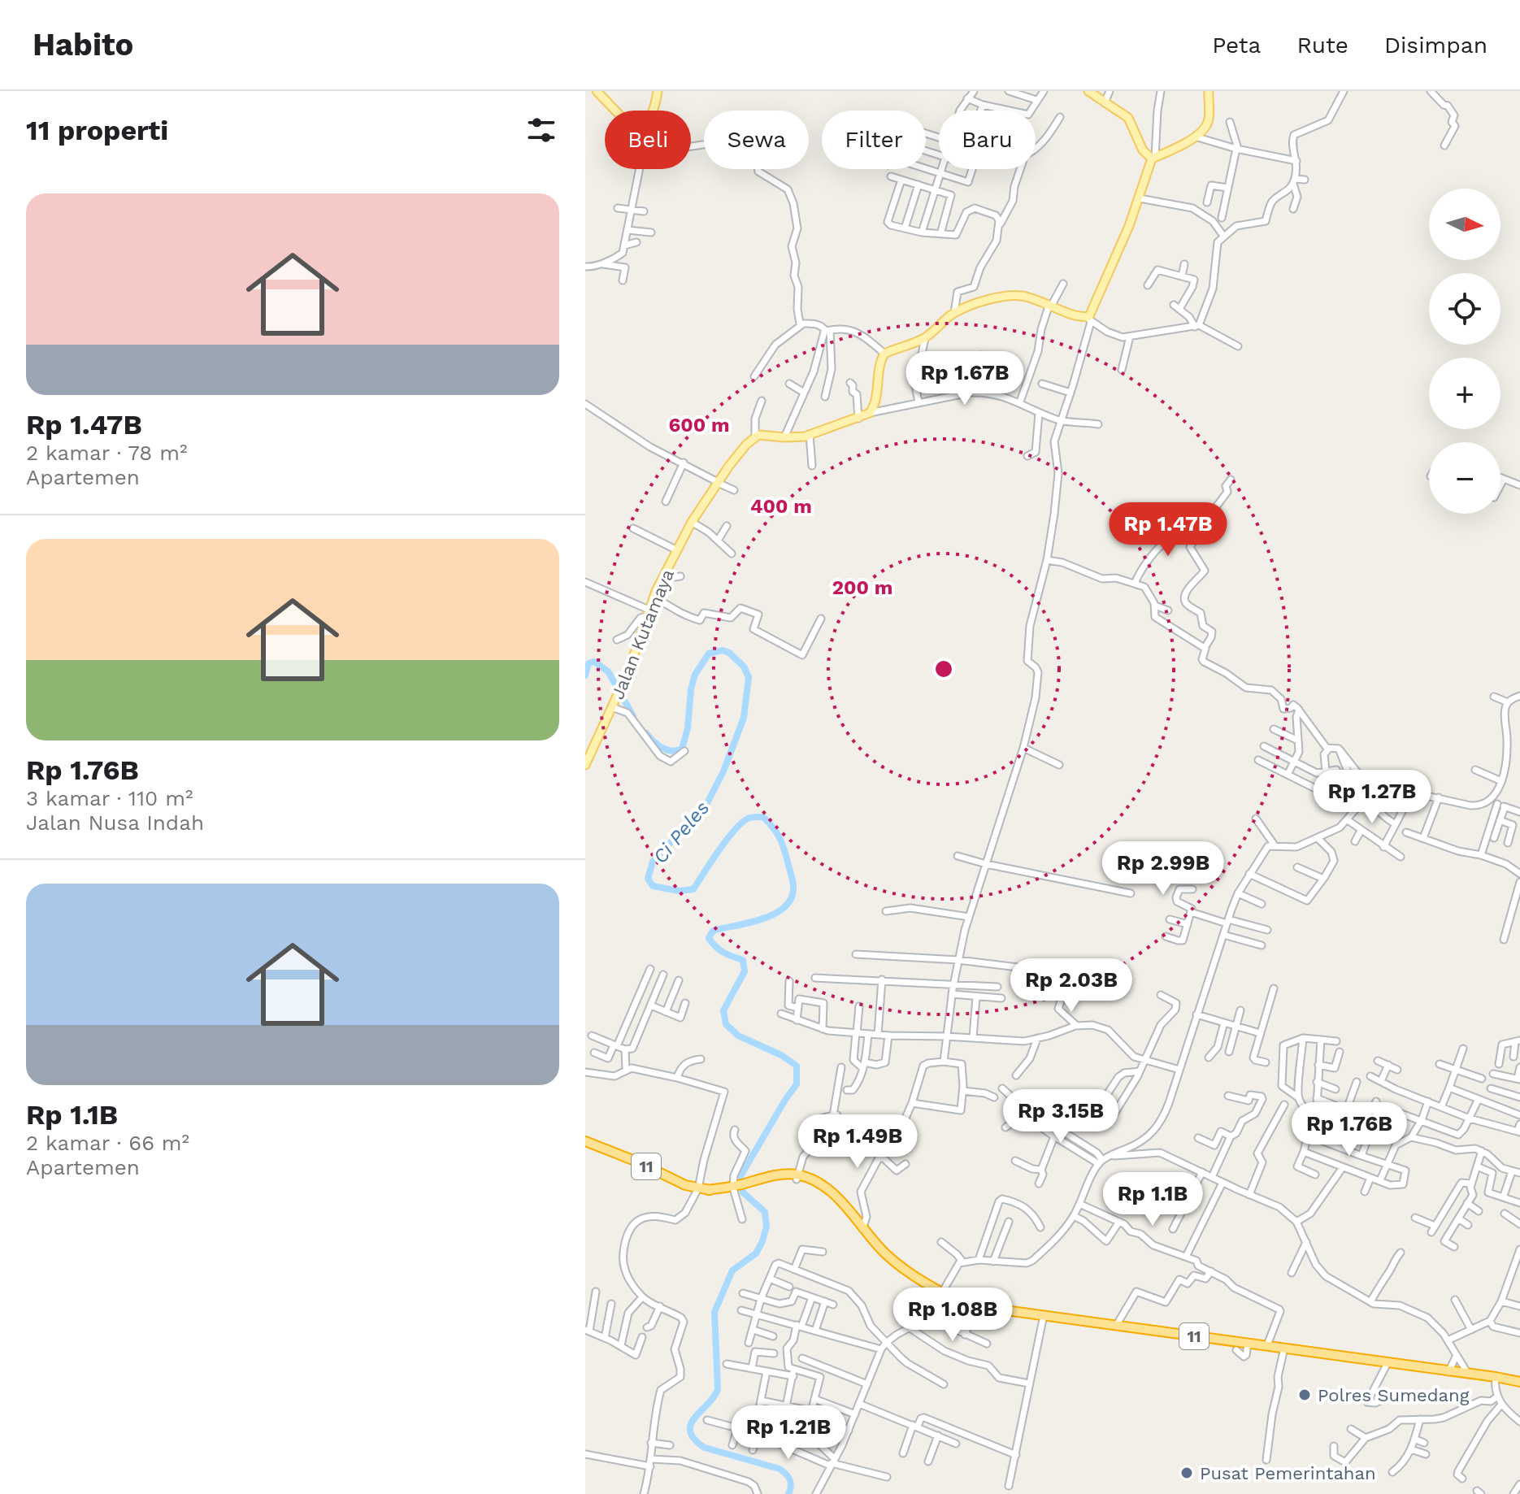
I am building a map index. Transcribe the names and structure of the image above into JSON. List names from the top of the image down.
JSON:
{
  "streets": {
    "highway": ["11"],
    "main road": ["Jalan Kutamaya"]
  },
  "water": ["Ci Peles"],
  "places": ["Polres Sumedang", "Pusat Pemerintahan"],
  "north": "right",
  "page": {
    "header": "Habito",
    "nav": ["Peta", "Rute", "Disimpan"],
    "heading": "11 properti",
    "chip": [
      "Beli",
      "Sewa",
      "Filter",
      "Baru"
    ],
    "list": [
      {
        "name": "Rp 1.47B",
        "note": "2 kamar · 78 m² · Apartemen"
      },
      {
        "name": "Rp 1.76B",
        "note": "3 kamar · 110 m² · Jalan Nusa Indah"
      },
      {
        "name": "Rp 1.1B",
        "note": "2 kamar · 66 m² · Apartemen"
      }
    ],
    "map_buttons": ["+", "−"],
    "price": [
      "Rp 1.67B",
      "Rp 1.47B",
      "Rp 1.27B",
      "Rp 2.99B",
      "Rp 2.03B",
      "Rp 3.15B",
      "Rp 1.76B",
      "Rp 1.49B",
      "Rp 1.1B",
      "Rp 1.08B",
      "Rp 1.21B"
    ]
  },
  "rings": ["600 m", "400 m", "200 m"]
}
